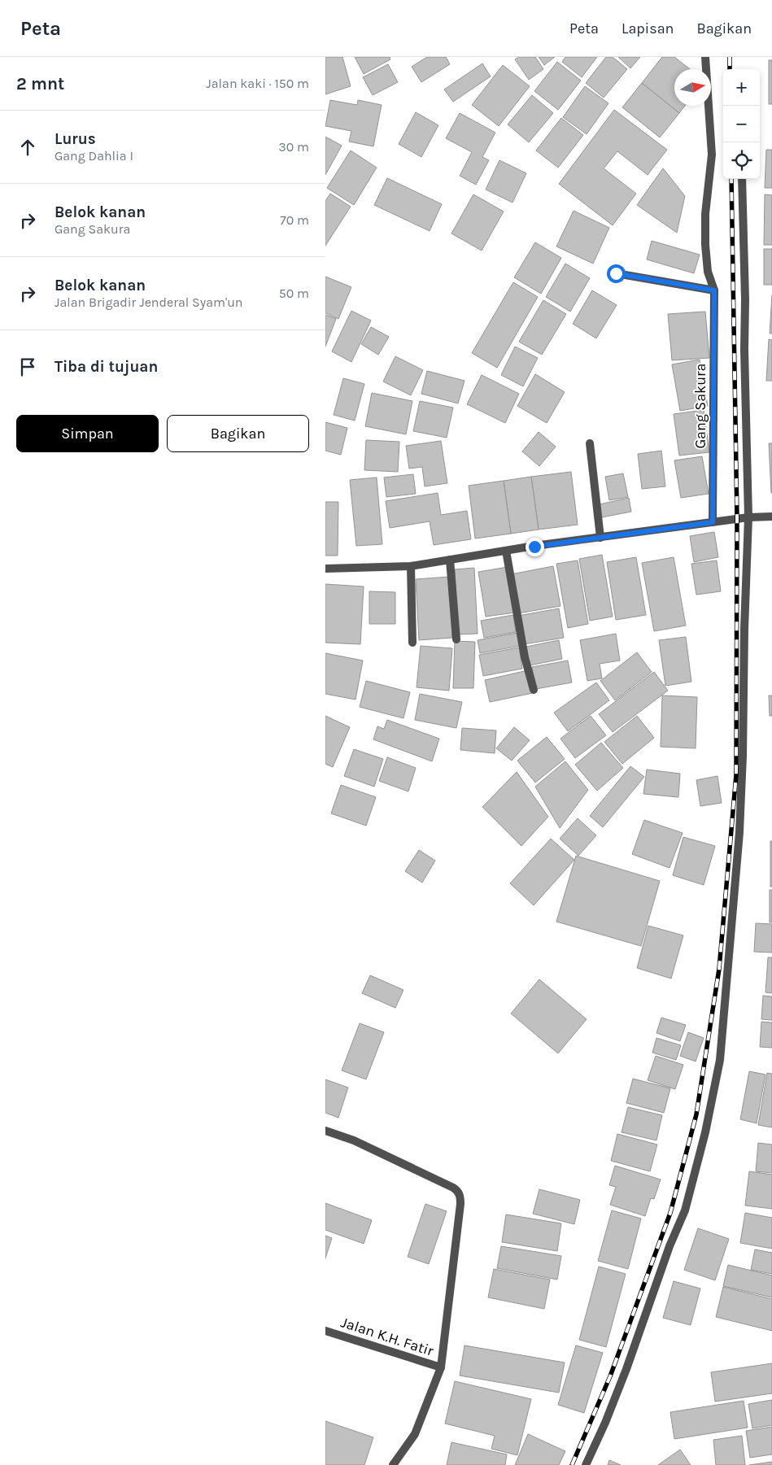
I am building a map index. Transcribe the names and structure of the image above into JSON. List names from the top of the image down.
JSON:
{
  "streets": {
    "street": ["Gang Sakura", "Jalan K.H. Fatir"]
  },
  "north": "right",
  "page": {
    "header": "Peta",
    "nav": ["Peta", "Lapisan", "Bagikan"],
    "heading": ["2 mnt", "Jalan kaki · 150 m"],
    "map_buttons": ["+", "−"],
    "list": [
      ["Lurus", "Gang Dahlia I", "30 m"],
      ["Belok kanan", "Gang Sakura", "70 m"],
      ["Belok kanan", "Jalan Brigadir Jenderal Syam'un", "50 m"],
      "Tiba di tujuan"
    ],
    "buttons": ["Simpan", "Bagikan"]
  }
}
